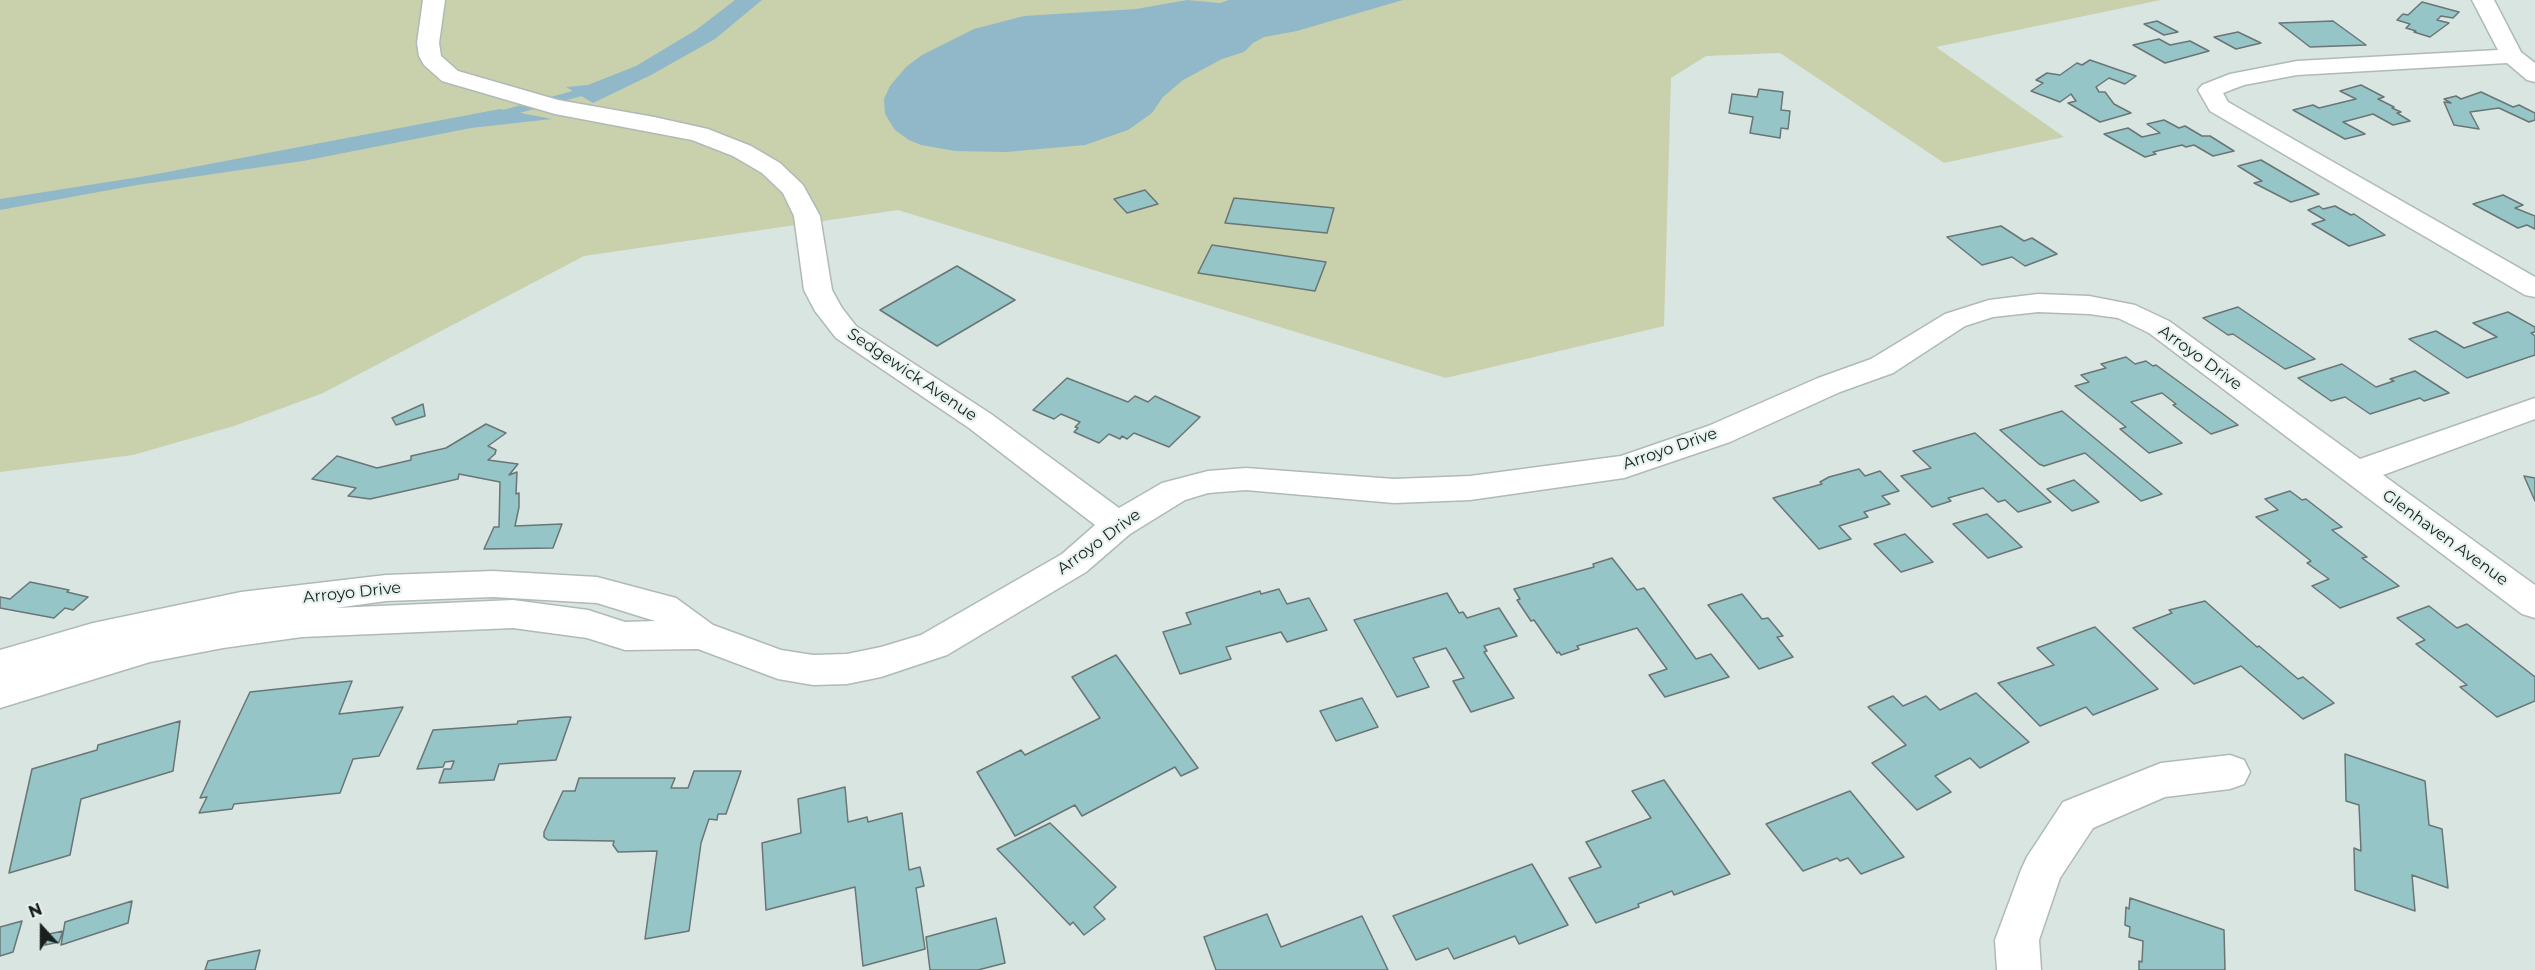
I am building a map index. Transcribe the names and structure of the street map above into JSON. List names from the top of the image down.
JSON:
{
  "streets": {
    "street": ["Arroyo Drive", "Sedgewick Avenue", "Glenhaven Avenue"]
  },
  "crossings": [
    ["Arroyo Drive", "Sedgewick Avenue"],
    ["Arroyo Drive", "Glenhaven Avenue"]
  ],
  "north": "top"
}
